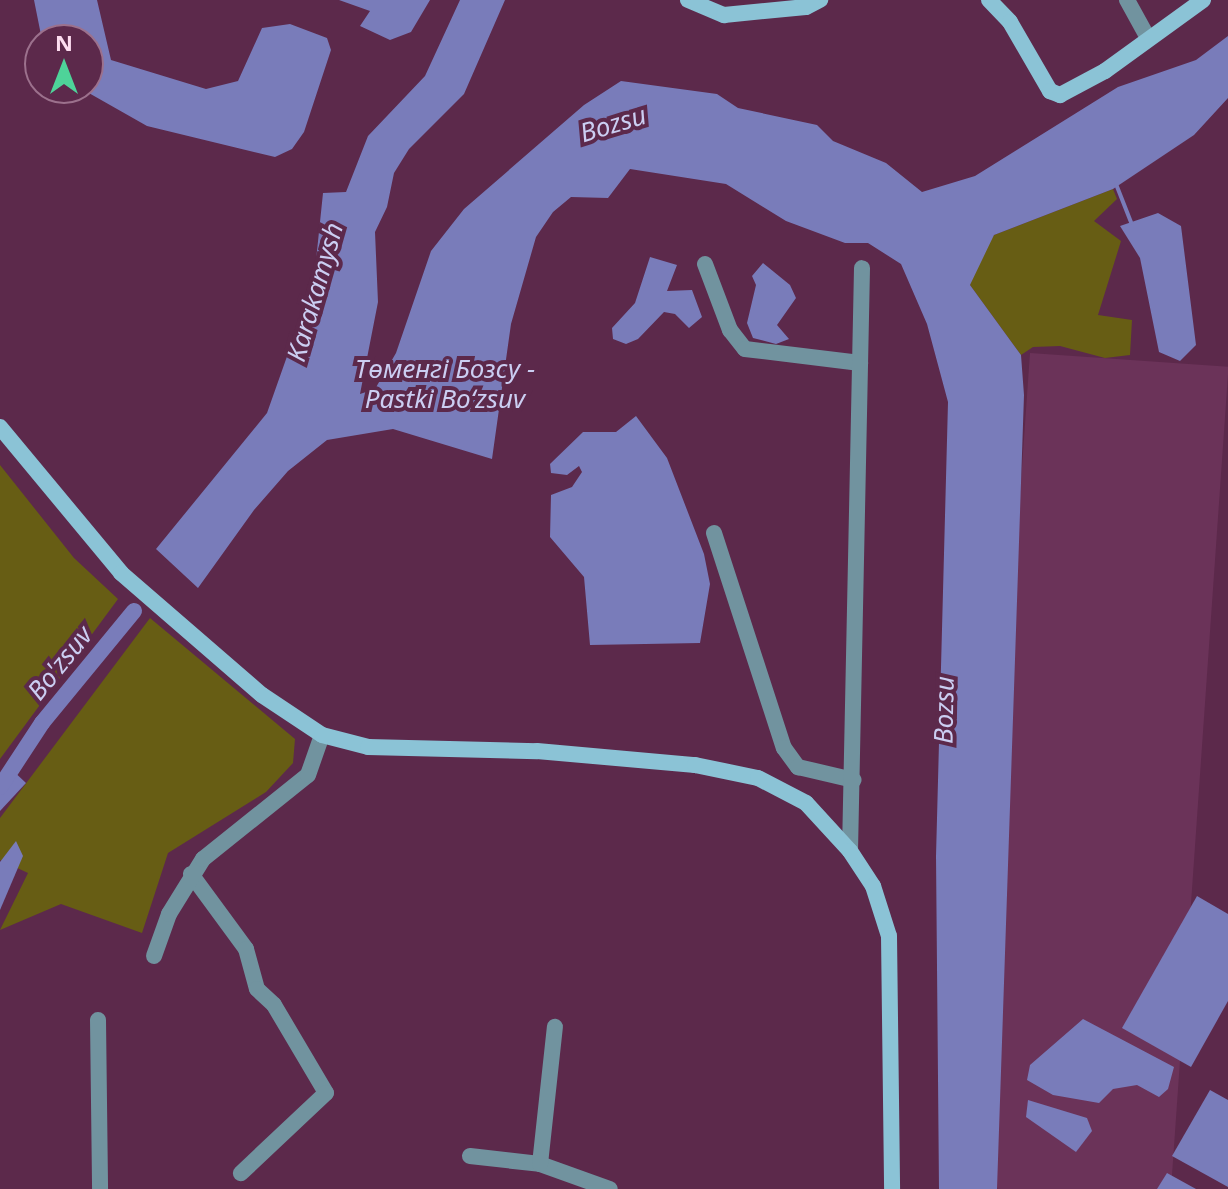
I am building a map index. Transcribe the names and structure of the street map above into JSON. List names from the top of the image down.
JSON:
{
  "water": [
    "Bozsu",
    "Karakamysh",
    "Төменгі Бозсу - Pastki Boʻzsuv",
    "Bo'zsuv"
  ],
  "north": "top"
}
